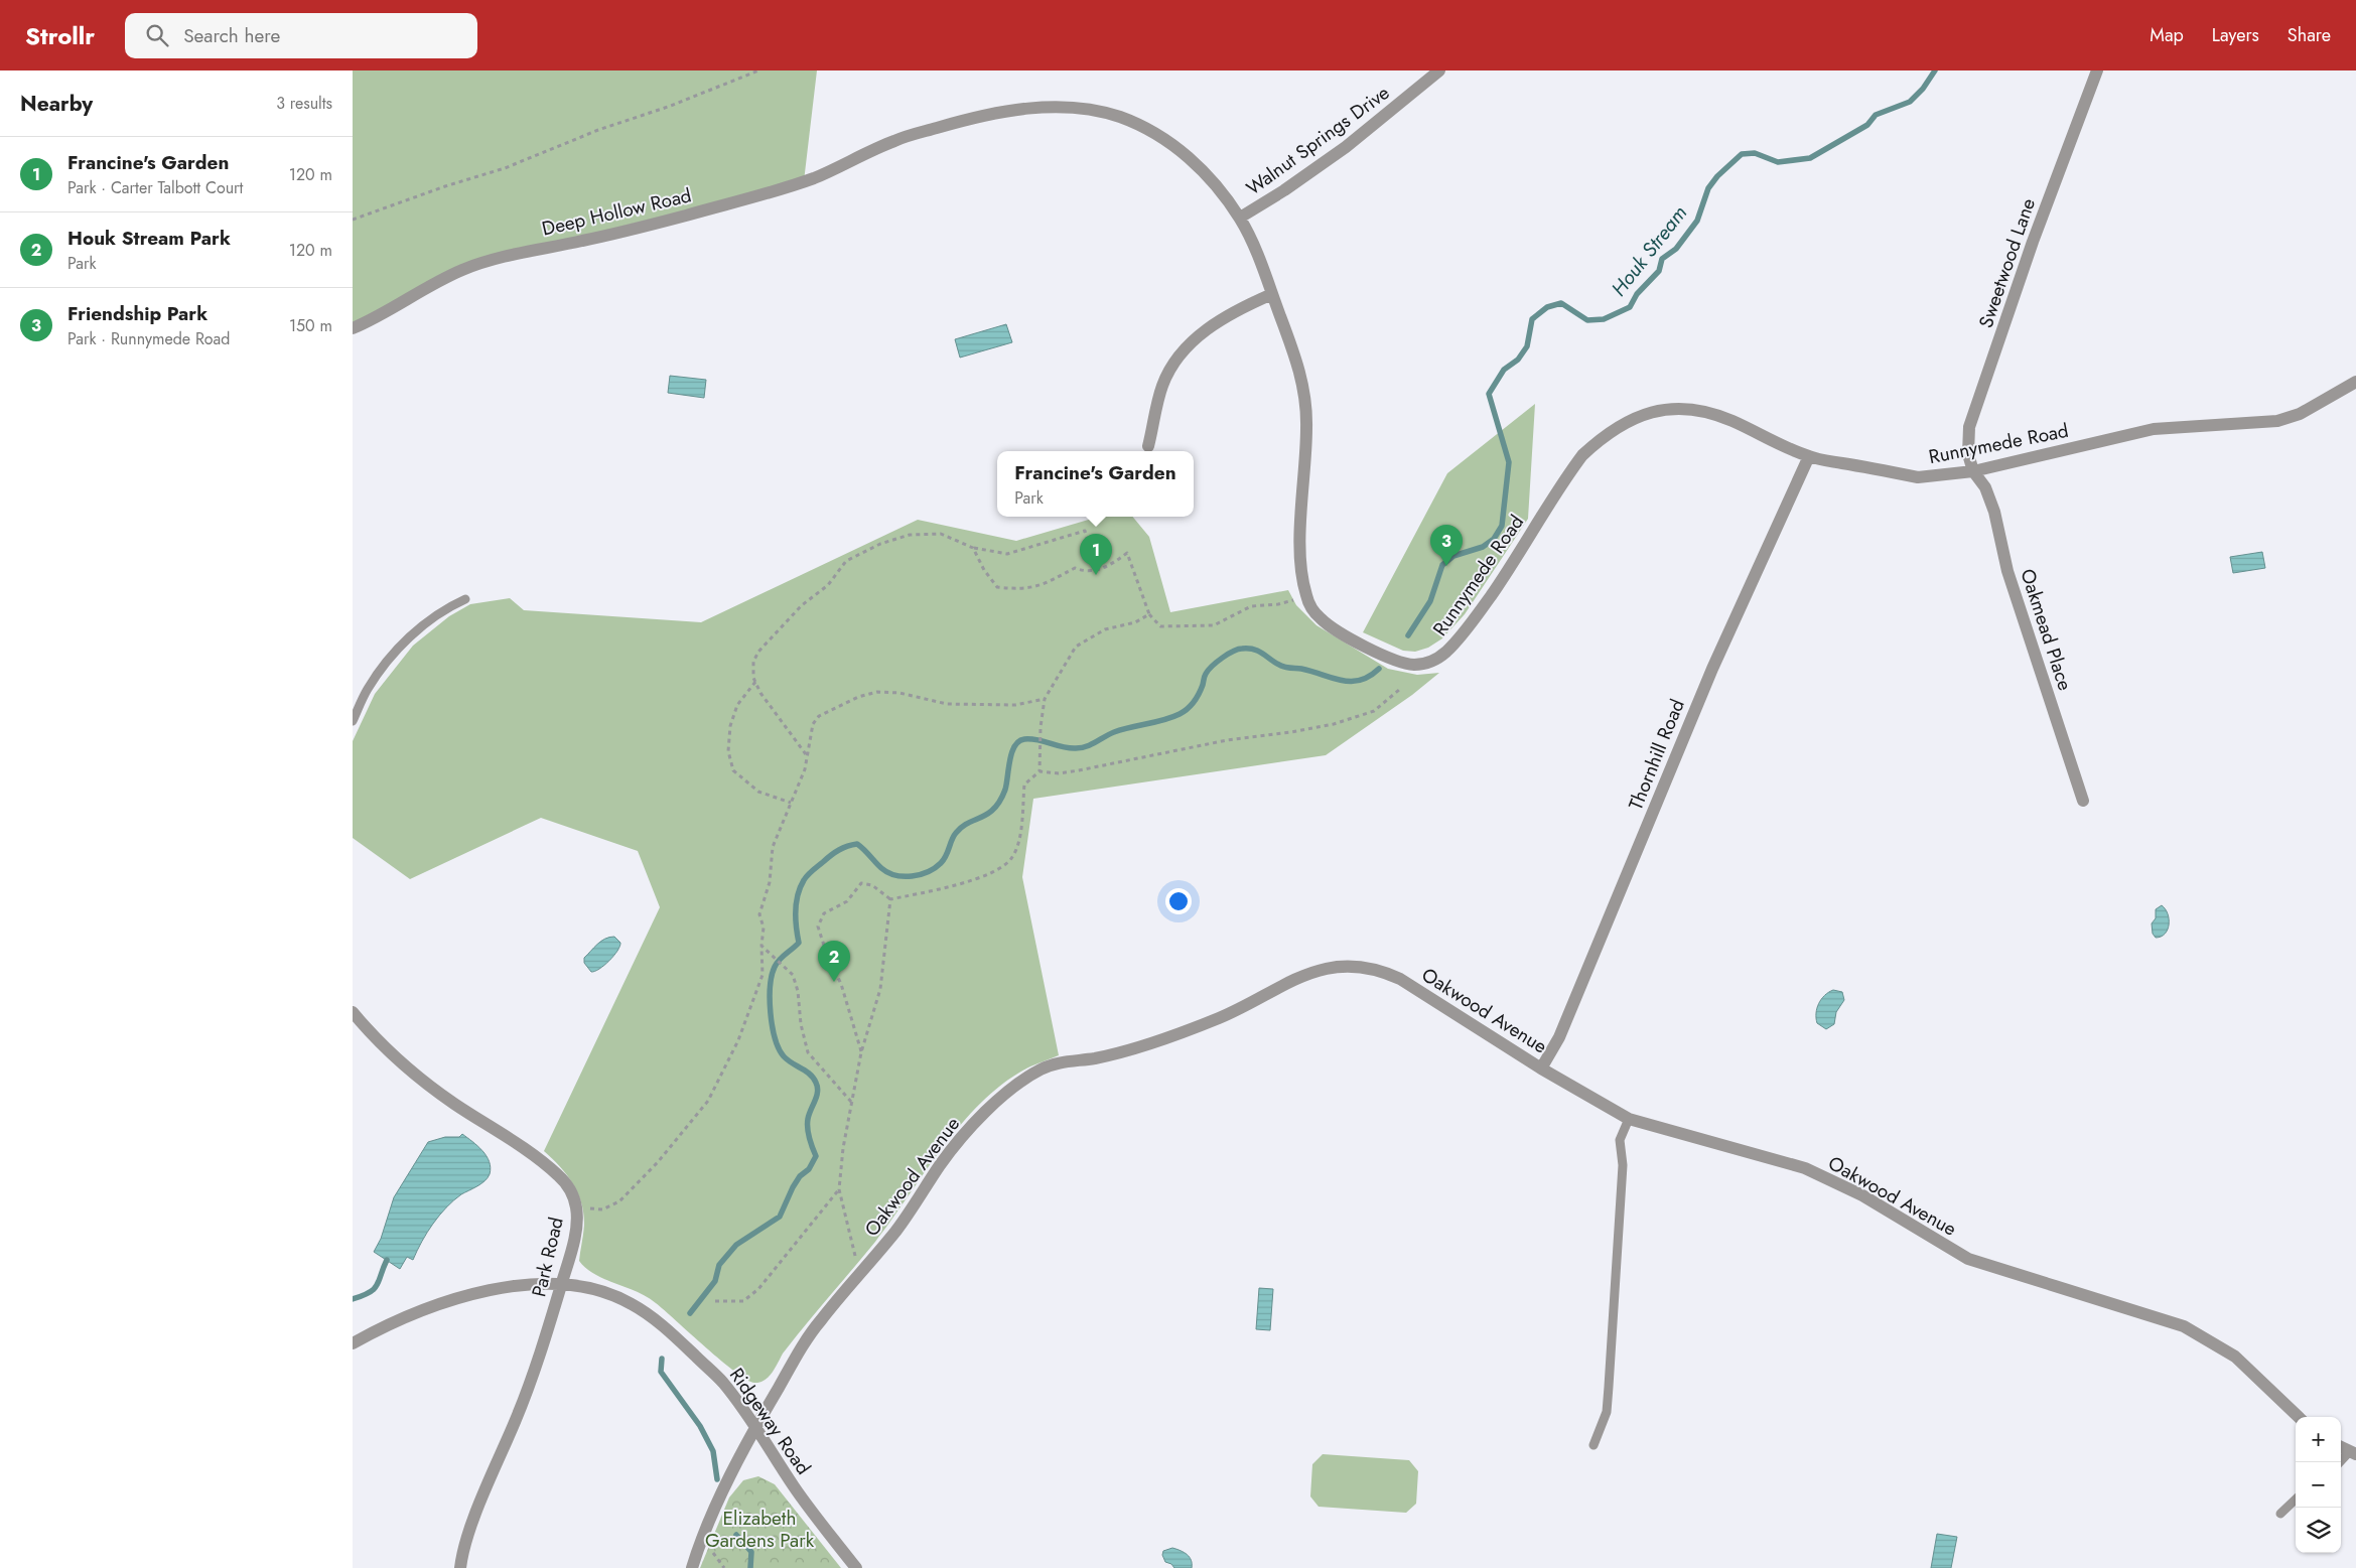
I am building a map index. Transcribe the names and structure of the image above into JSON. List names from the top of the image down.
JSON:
{
  "streets": {
    "street": [
      "Walnut Springs Drive",
      "Deep Hollow Road",
      "Sweetwood Lane",
      "Runnymede Road",
      "Oakmead Place",
      "Thornhill Road",
      "Oakwood Avenue",
      "Park Road",
      "Ridgeway Road"
    ]
  },
  "crossings": [
    ["Walnut Springs Drive", "Runnymede Road"],
    ["Deep Hollow Road", "Runnymede Road"],
    ["Sweetwood Lane", "Runnymede Road"],
    ["Sweetwood Lane", "Oakmead Place"],
    ["Runnymede Road", "Oakmead Place"],
    ["Runnymede Road", "Thornhill Road"],
    ["Thornhill Road", "Oakwood Avenue"],
    ["Oakwood Avenue", "Ridgeway Road"],
    ["Park Road", "Ridgeway Road"]
  ],
  "water": ["Houk Stream"],
  "parks": ["Elizabeth Gardens Park"],
  "page": {
    "header": "Strollr",
    "search": "Search here",
    "nav": ["Map", "Layers", "Share"],
    "heading": ["Nearby", "3 results"],
    "list": [
      {
        "mark": "1",
        "name": "Francine's Garden",
        "note": "Park · Carter Talbott Court",
        "value": "120 m"
      },
      {
        "mark": "2",
        "name": "Houk Stream Park",
        "note": "Park",
        "value": "120 m"
      },
      {
        "mark": "3",
        "name": "Friendship Park",
        "note": "Park · Runnymede Road",
        "value": "150 m"
      }
    ],
    "popup": ["Francine's Garden", "Park"],
    "pins": ["3", "1", "2"],
    "map_buttons": ["+", "−"]
  }
}
